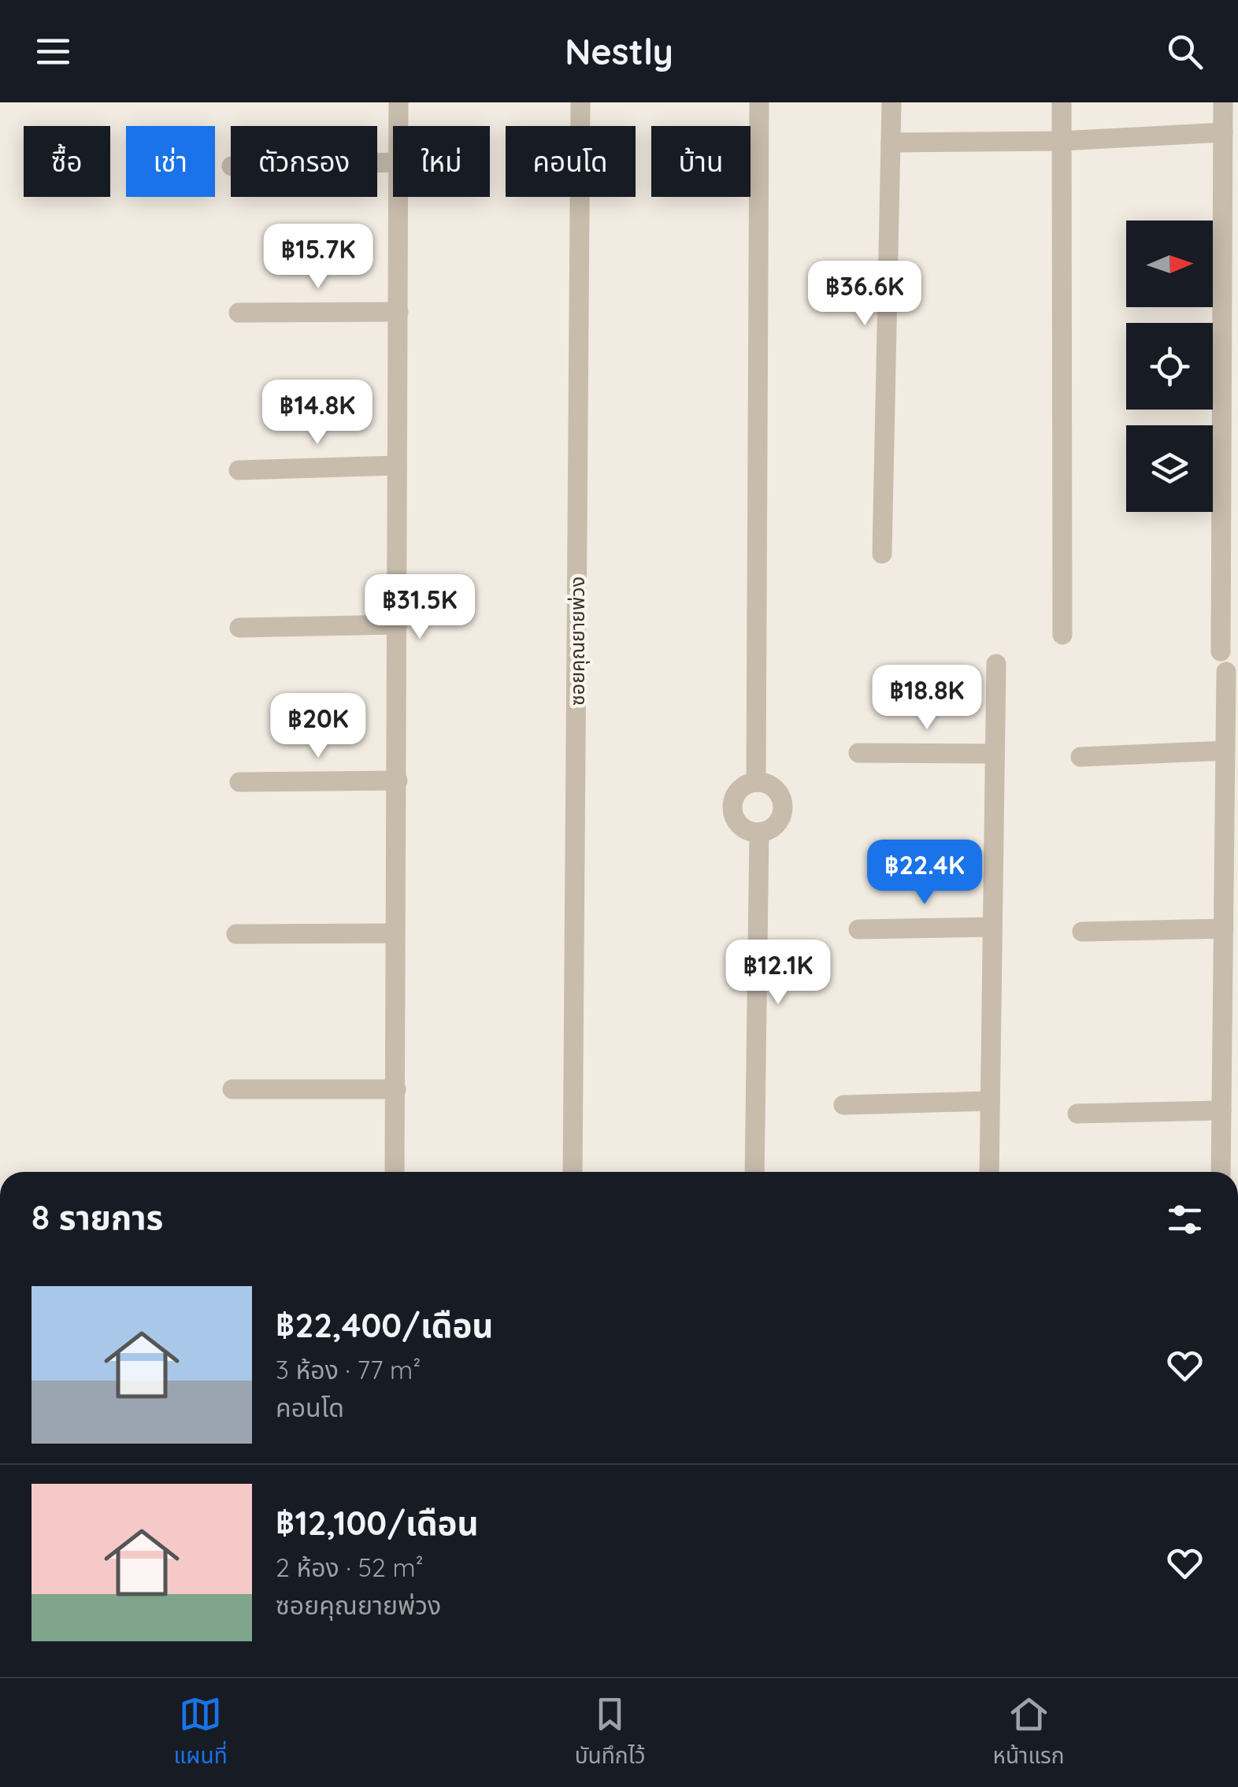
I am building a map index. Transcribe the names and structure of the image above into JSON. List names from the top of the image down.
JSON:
{
  "streets": {
    "street": ["ซอยคุณยายพ่วง"]
  },
  "north": "right",
  "page": {
    "header": "Nestly",
    "chip": [
      "ซื้อ",
      "เช่า",
      "ตัวกรอง",
      "ใหม่",
      "คอนโด",
      "บ้าน"
    ],
    "price": [
      "฿15.7K",
      "฿36.6K",
      "฿14.8K",
      "฿31.5K",
      "฿18.8K",
      "฿20K",
      "฿22.4K",
      "฿12.1K"
    ],
    "heading": "8 รายการ",
    "list": [
      {
        "name": "฿22,400/เดือน",
        "note": "3 ห้อง · 77 m² · คอนโด"
      },
      {
        "name": "฿12,100/เดือน",
        "note": "2 ห้อง · 52 m² · ซอยคุณยายพ่วง"
      }
    ],
    "tabs": ["แผนที่", "บันทึกไว้", "หน้าแรก"]
  }
}
